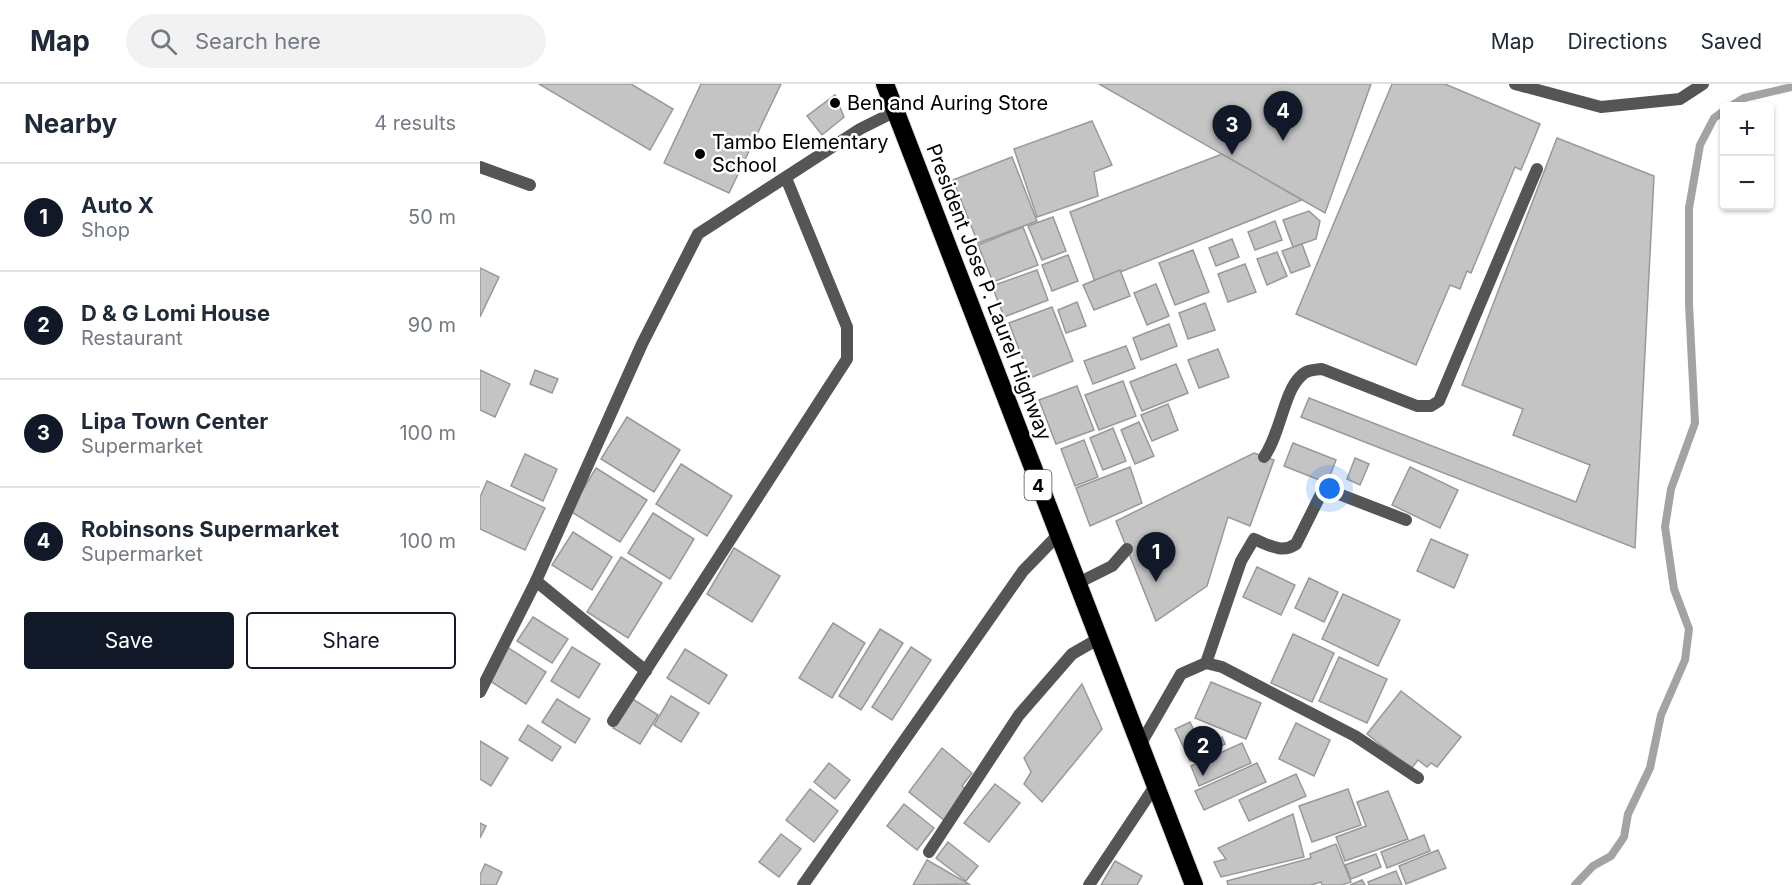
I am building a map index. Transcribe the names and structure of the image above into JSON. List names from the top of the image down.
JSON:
{
  "streets": {
    "highway": ["President Jose P. Laurel Highway", "4"]
  },
  "places": ["Ben and Auring Store", "Tambo Elementary School"],
  "page": {
    "header": "Map",
    "search": "Search here",
    "nav": ["Map", "Directions", "Saved"],
    "heading": ["Nearby", "4 results"],
    "pins": [
      "4",
      "3",
      "1",
      "2"
    ],
    "map_buttons": ["+", "−"],
    "list": [
      {
        "mark": "1",
        "name": "Auto X",
        "note": "Shop",
        "value": "50 m"
      },
      {
        "mark": "2",
        "name": "D & G Lomi House",
        "note": "Restaurant",
        "value": "90 m"
      },
      {
        "mark": "3",
        "name": "Lipa Town Center",
        "note": "Supermarket",
        "value": "100 m"
      },
      {
        "mark": "4",
        "name": "Robinsons Supermarket",
        "note": "Supermarket",
        "value": "100 m"
      }
    ],
    "buttons": ["Save", "Share"]
  }
}
